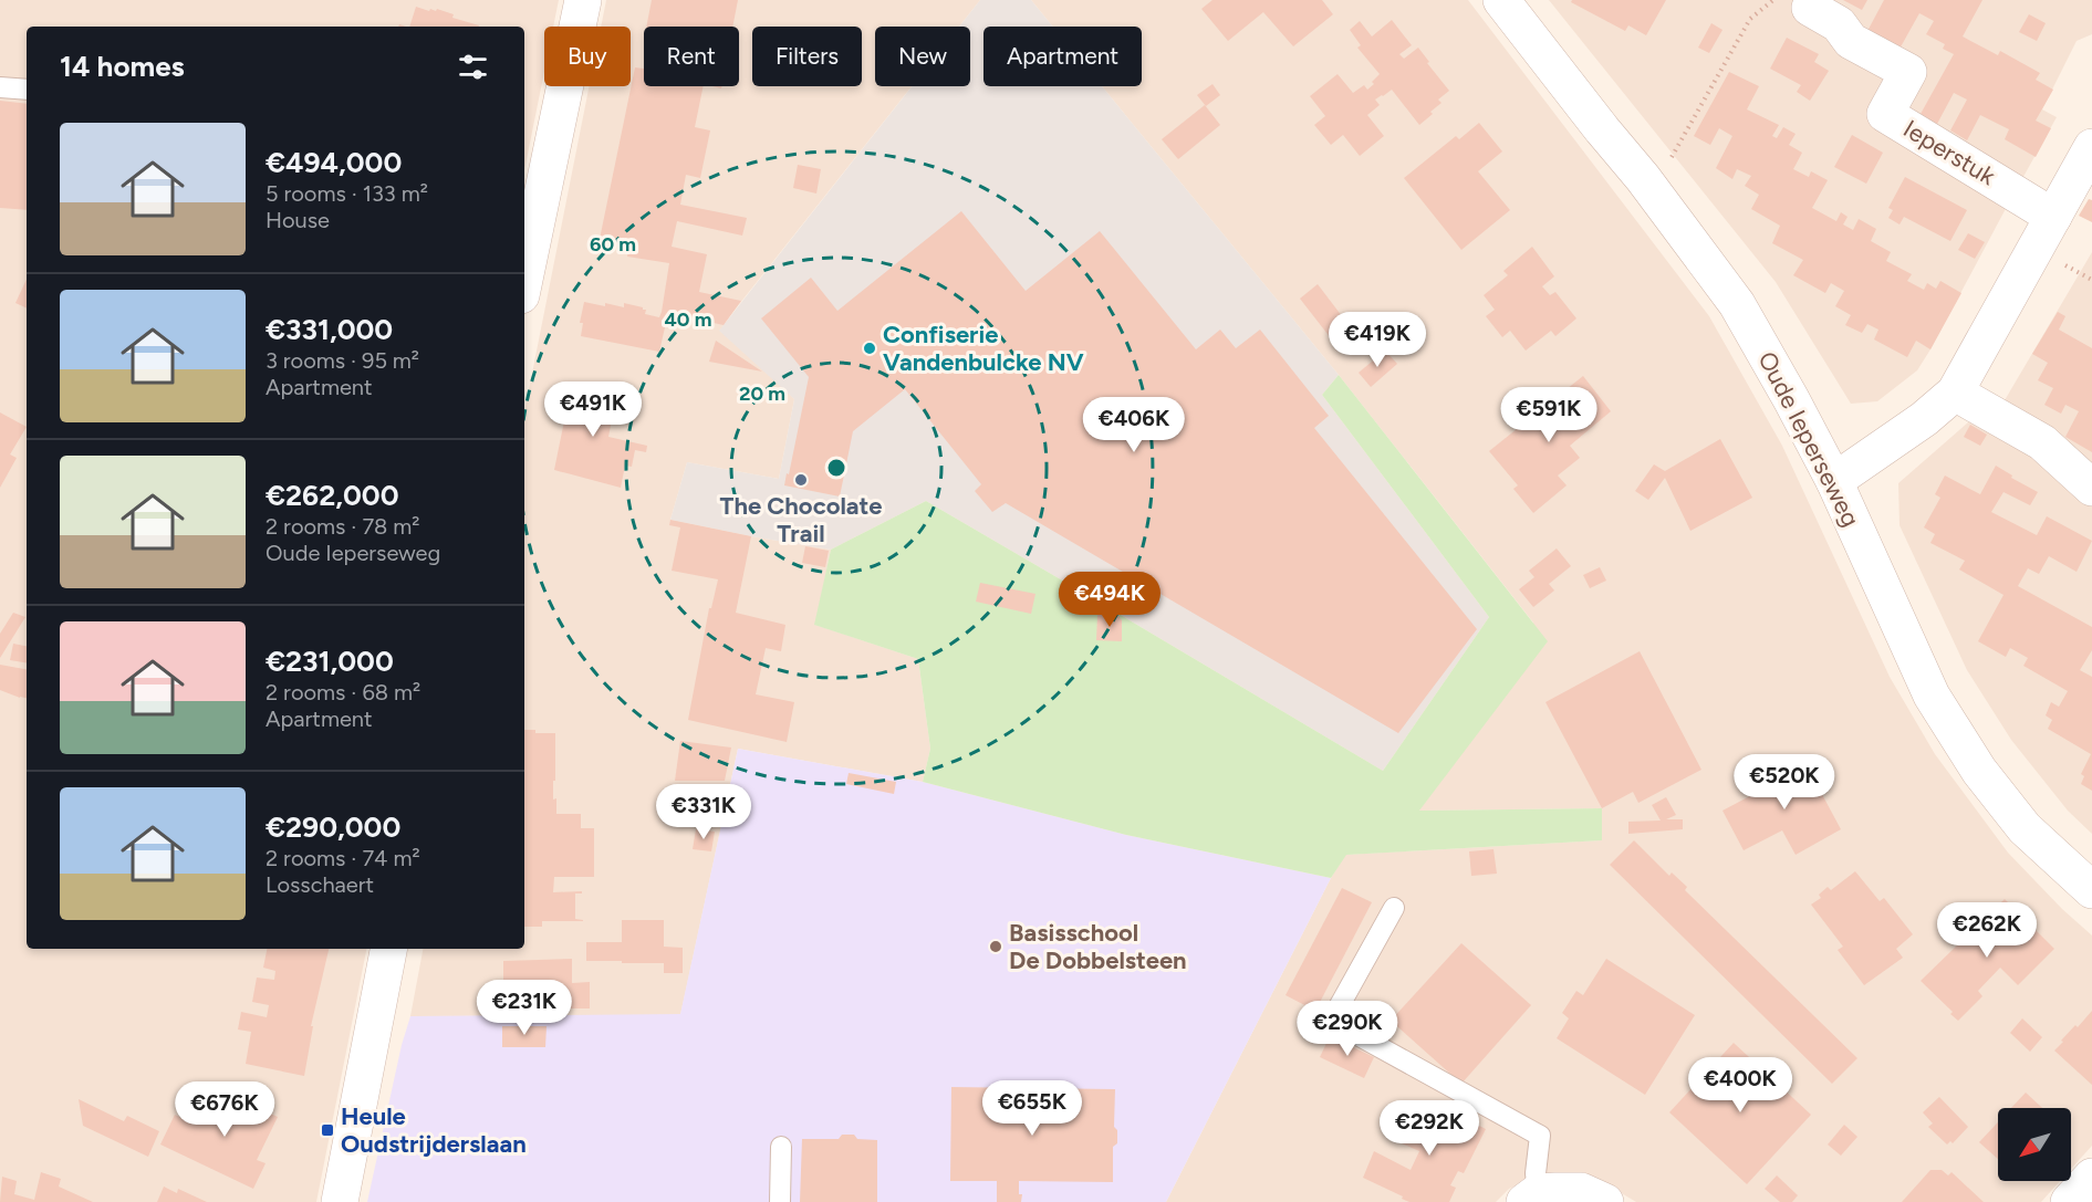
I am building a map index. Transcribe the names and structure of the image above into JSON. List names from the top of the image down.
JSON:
{
  "streets": {
    "street": ["Ieperstuk", "Oude Ieperseweg"]
  },
  "places": {
    "other": ["Confiserie Vandenbulcke NV", "The Chocolate Trail", "Basisschool De Dobbelsteen"],
    "transit": ["Heule Oudstrijderslaan"]
  },
  "north": "bottom left",
  "page": {
    "chip": [
      "Buy",
      "Rent",
      "Filters",
      "New",
      "Apartment"
    ],
    "heading": "14 homes",
    "list": [
      {
        "name": "€494,000",
        "note": "5 rooms · 133 m² · House"
      },
      {
        "name": "€331,000",
        "note": "3 rooms · 95 m² · Apartment"
      },
      {
        "name": "€262,000",
        "note": "2 rooms · 78 m² · Oude Ieperseweg"
      },
      {
        "name": "€231,000",
        "note": "2 rooms · 68 m² · Apartment"
      },
      {
        "name": "€290,000",
        "note": "2 rooms · 74 m² · Losschaert"
      }
    ],
    "price": [
      "€419K",
      "€491K",
      "€591K",
      "€406K",
      "€494K",
      "€520K",
      "€331K",
      "€262K",
      "€231K",
      "€290K",
      "€400K",
      "€655K",
      "€676K",
      "€292K"
    ]
  },
  "rings": ["60 m", "40 m", "20 m"]
}
